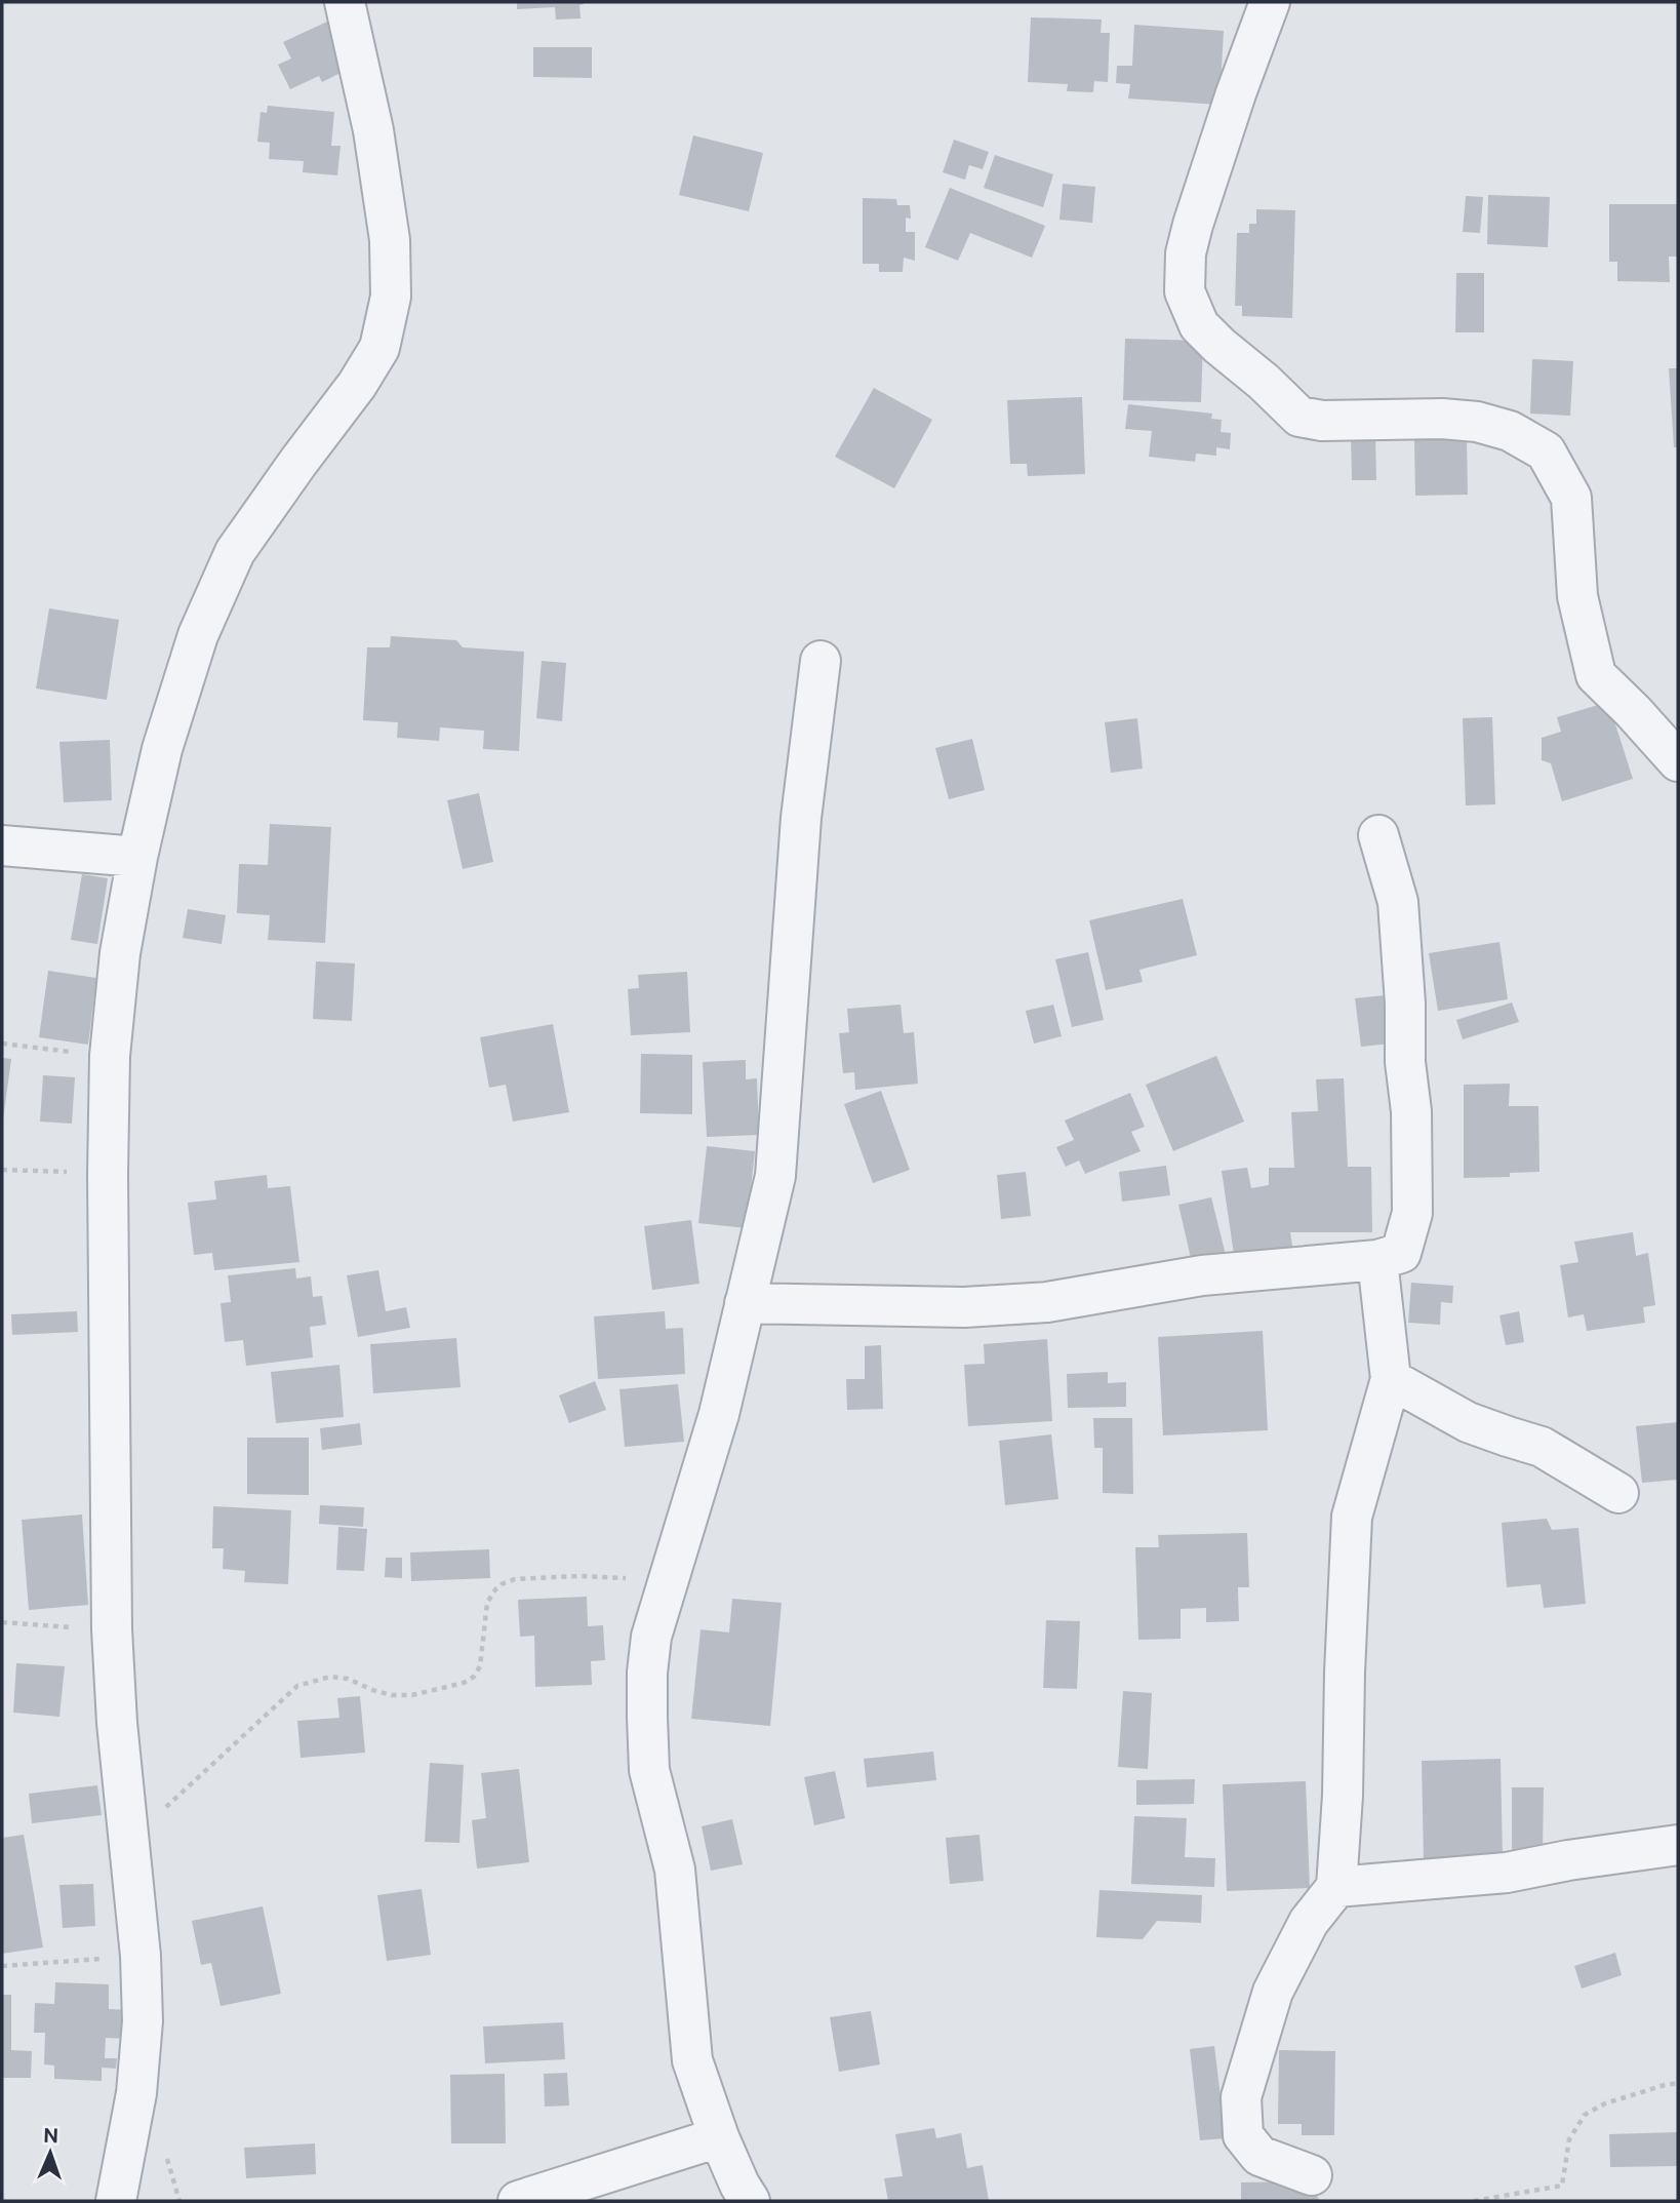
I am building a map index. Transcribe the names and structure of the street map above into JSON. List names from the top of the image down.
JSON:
{
  "north": "top"
}
